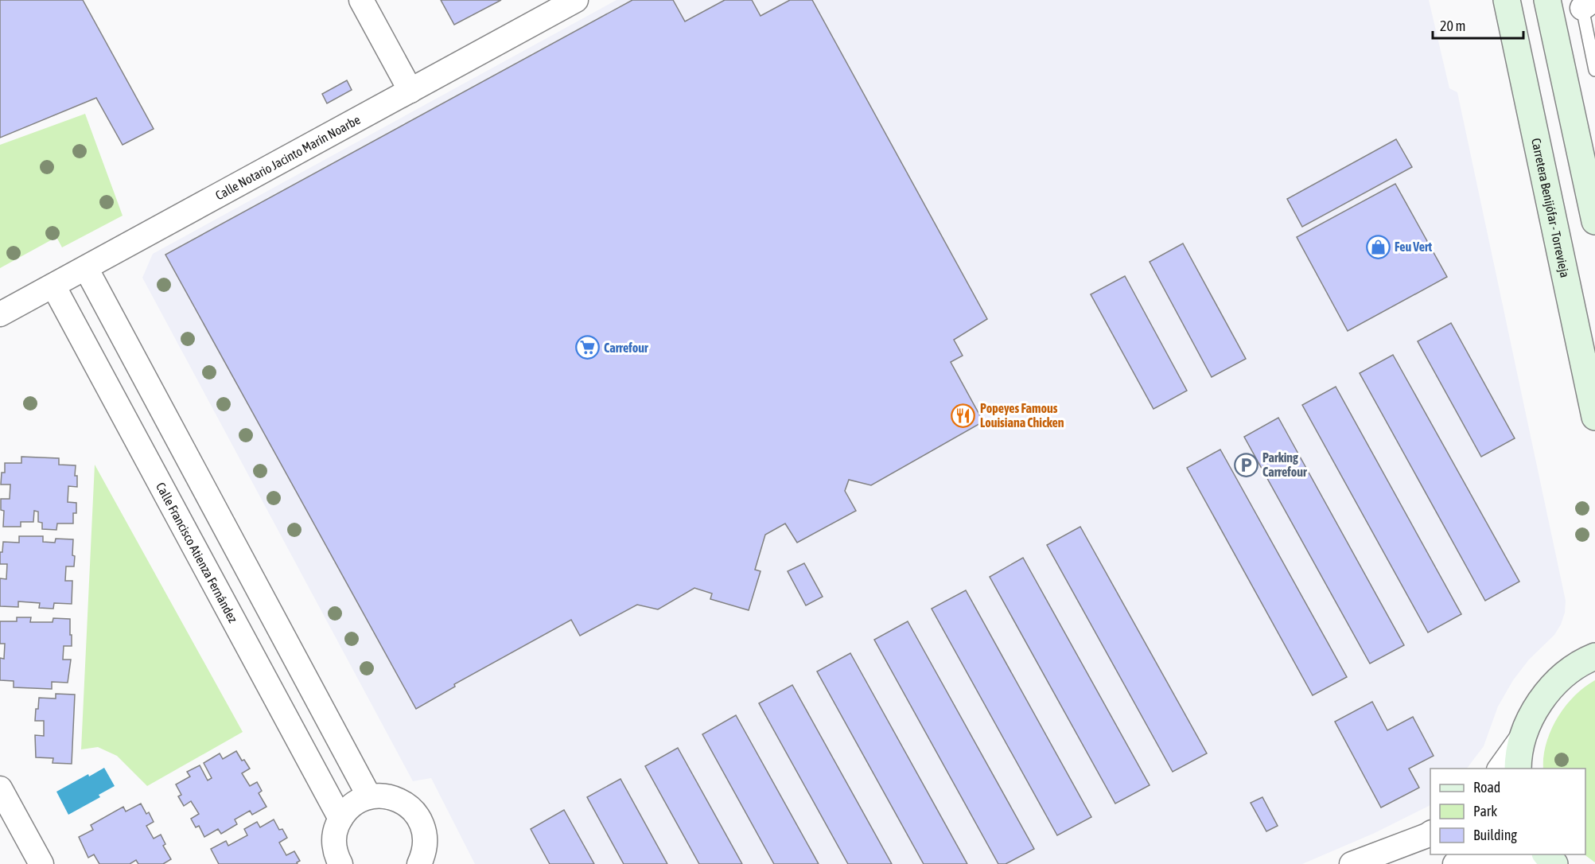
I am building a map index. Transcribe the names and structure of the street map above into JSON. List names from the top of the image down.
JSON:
{
  "streets": {
    "main road": ["Carretera Benijófar - Torrevieja"],
    "street": ["Calle Notario Jacinto Marín Noarbe", "Calle Francisco Atienza Fernández"]
  },
  "crossings": [
    ["Calle Notario Jacinto Marín Noarbe", "Calle Francisco Atienza Fernández"]
  ],
  "places": {
    "shop": ["Feu Vert"],
    "supermarket": ["Carrefour"],
    "restaurant": ["Popeyes Famous Louisiana Chicken"],
    "parking": ["Parking Carrefour"]
  },
  "legend": ["Road", "Park", "Building"],
  "scale_bar": "20 m"
}
